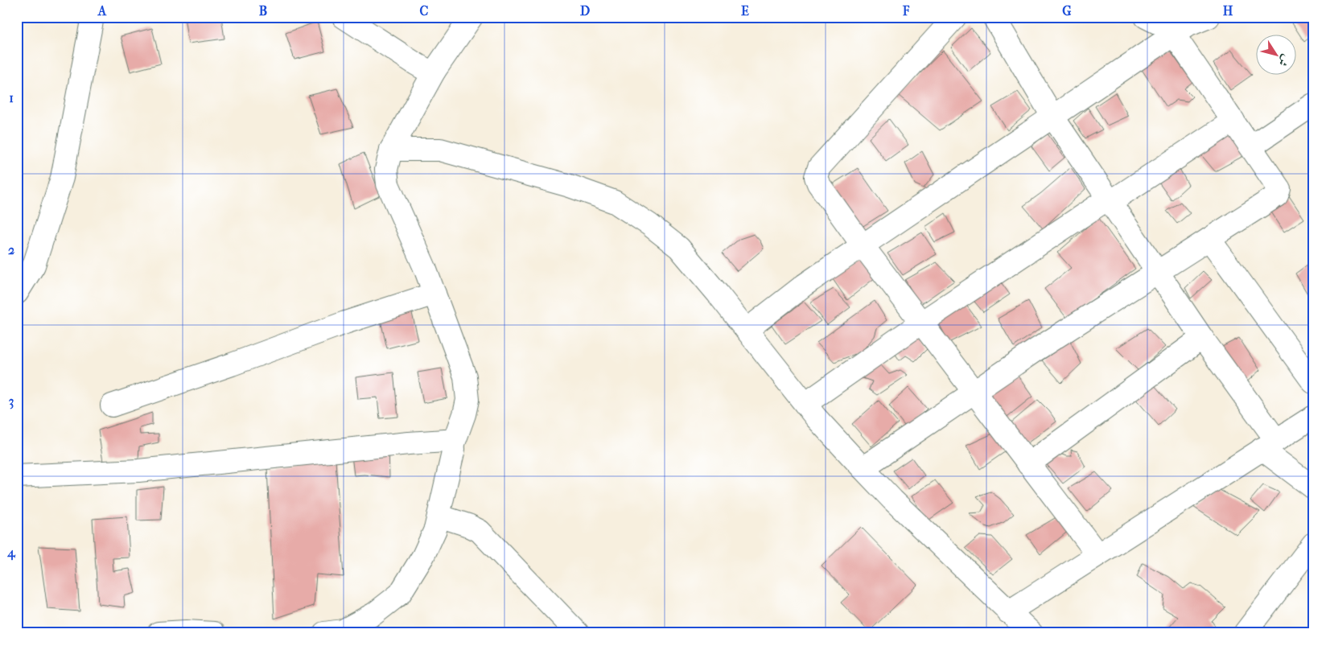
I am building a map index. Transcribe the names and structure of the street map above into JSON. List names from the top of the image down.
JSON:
{
  "north": "bottom right",
  "grid": {
    "columns": [
      "A",
      "B",
      "C",
      "D",
      "E",
      "F",
      "G",
      "H"
    ],
    "rows": [
      "1",
      "2",
      "3",
      "4"
    ]
  }
}
